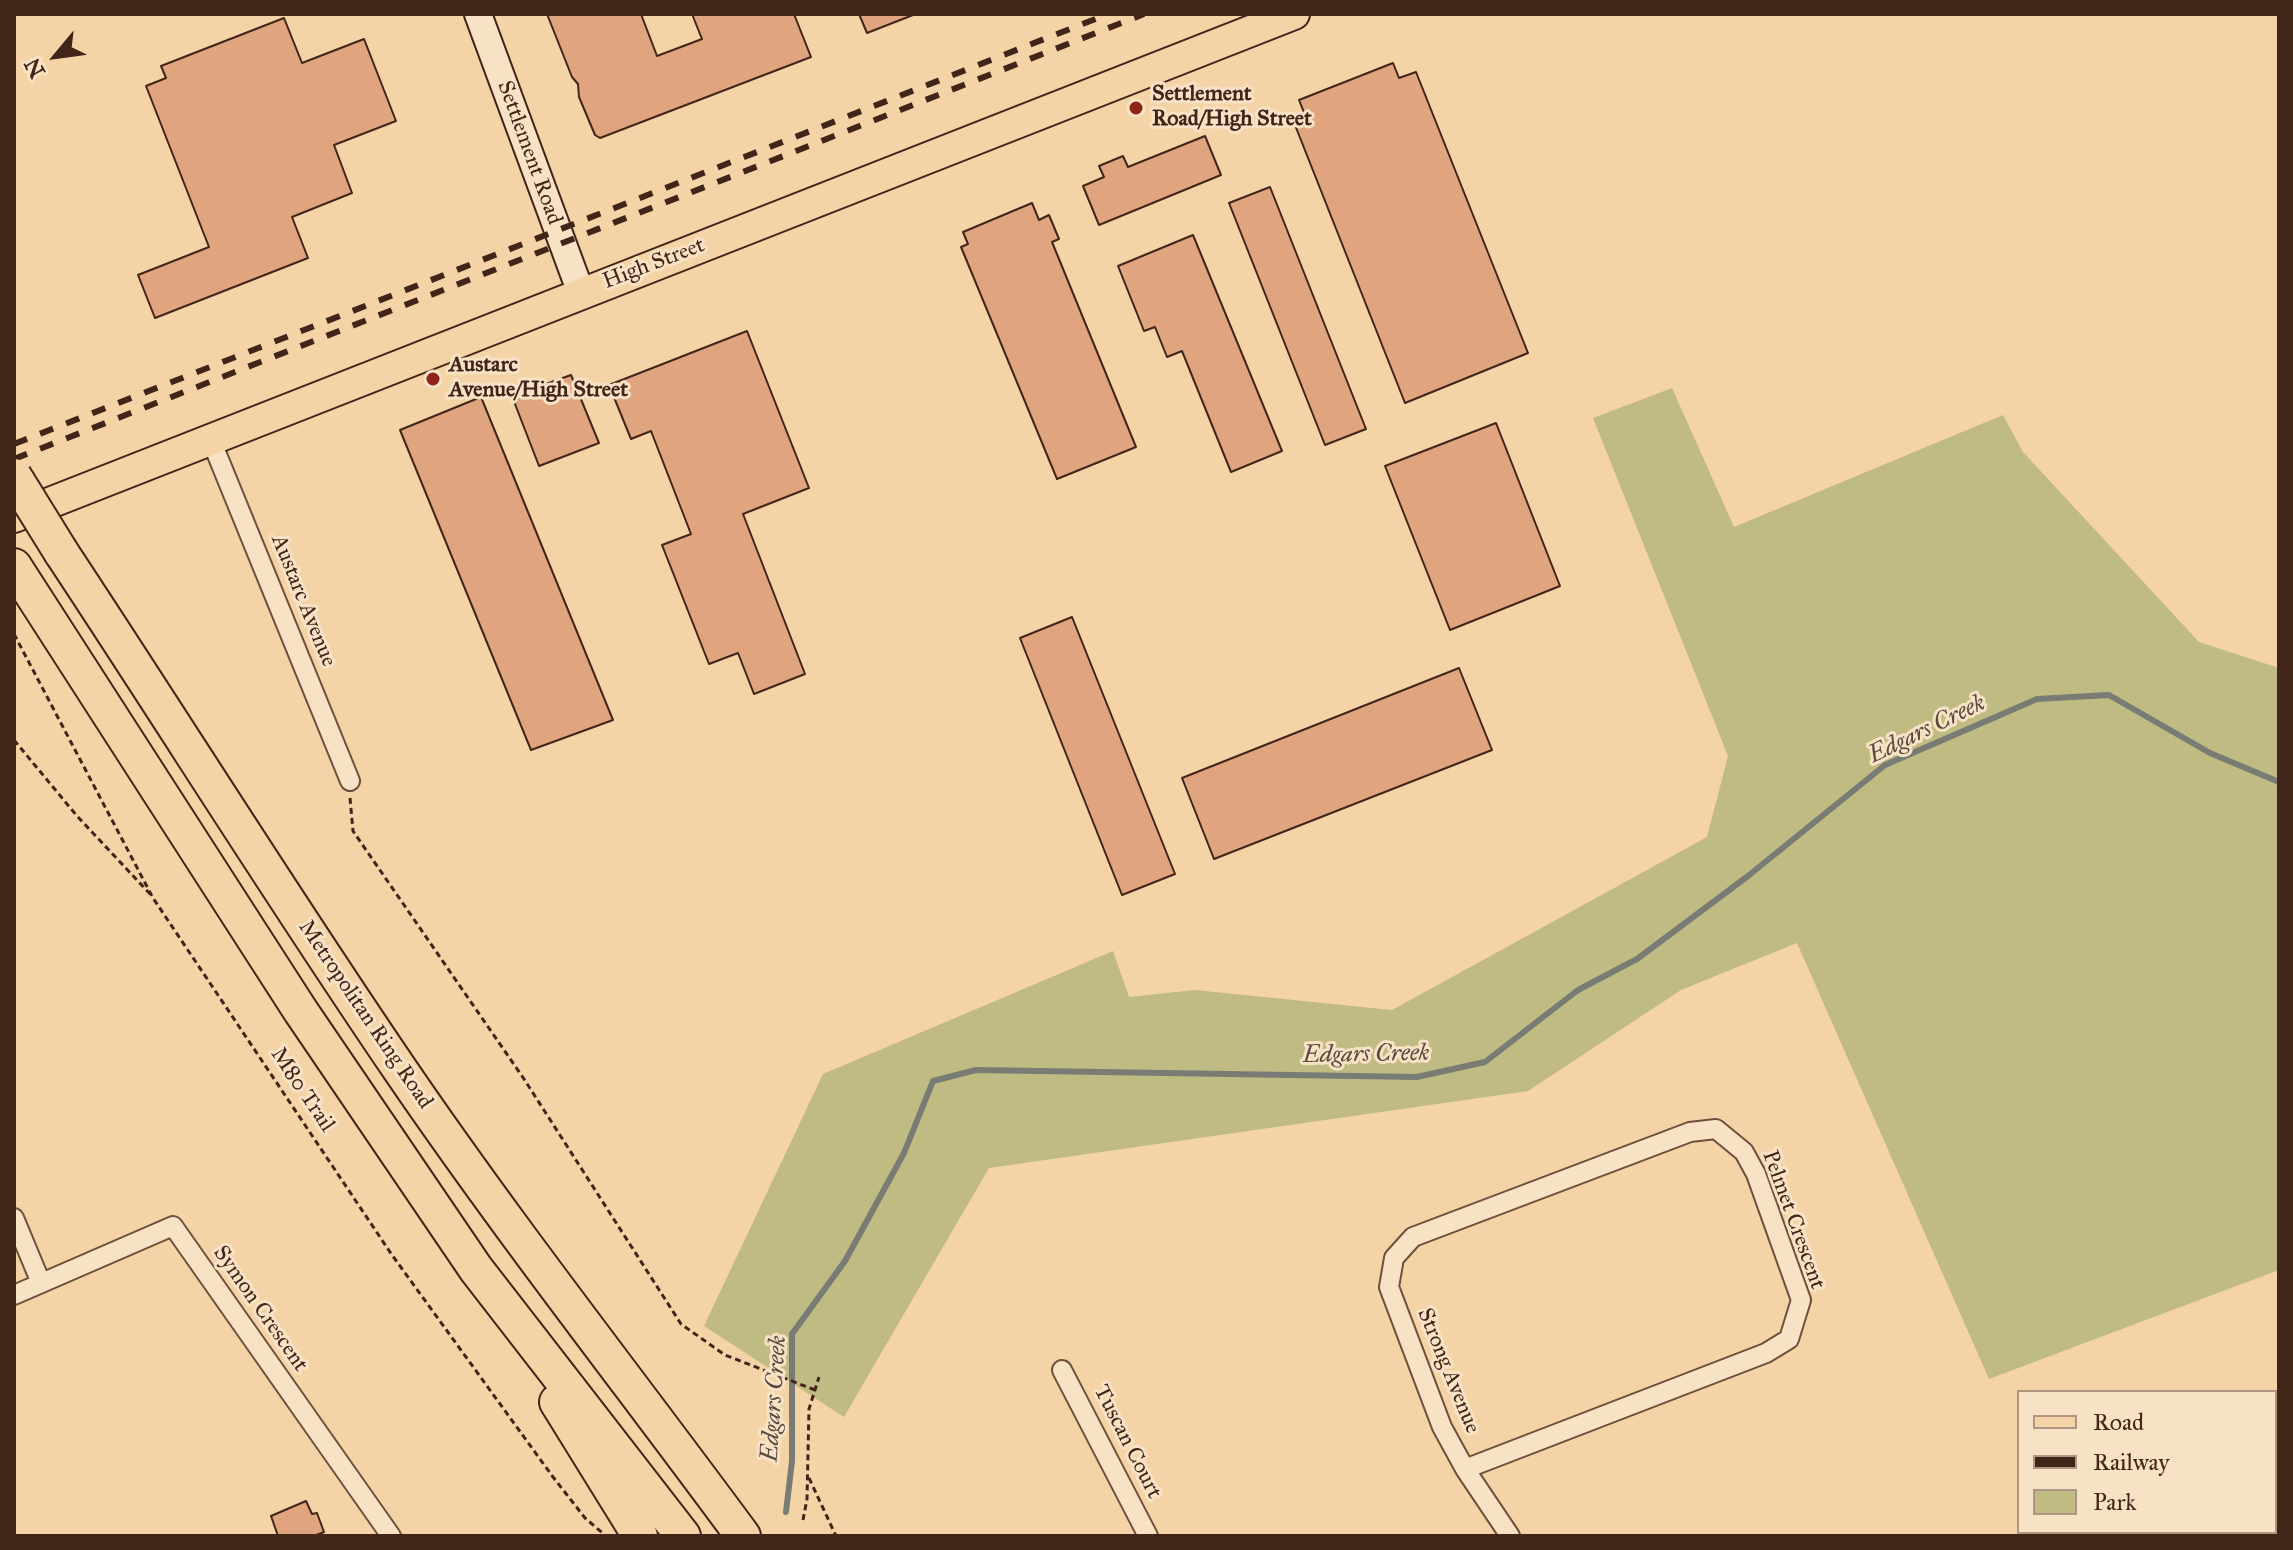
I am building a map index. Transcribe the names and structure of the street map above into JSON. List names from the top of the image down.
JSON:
{
  "streets": {
    "highway": ["Metropolitan Ring Road"],
    "main road": ["Settlement Road", "High Street"],
    "street": [
      "Austarc Avenue",
      "Pelmet Crescent",
      "Symon Crescent",
      "Strong Avenue",
      "Tuscan Court"
    ],
    "path": ["M80 Trail"]
  },
  "crossings": [
    ["Settlement Road", "High Street"],
    ["High Street", "Austarc Avenue"],
    ["Pelmet Crescent", "Strong Avenue"]
  ],
  "water": ["Edgars Creek"],
  "places": ["Settlement Road/High Street", "Austarc Avenue/High Street"],
  "legend": ["Road", "Railway", "Park"],
  "north": "bottom left"
}
